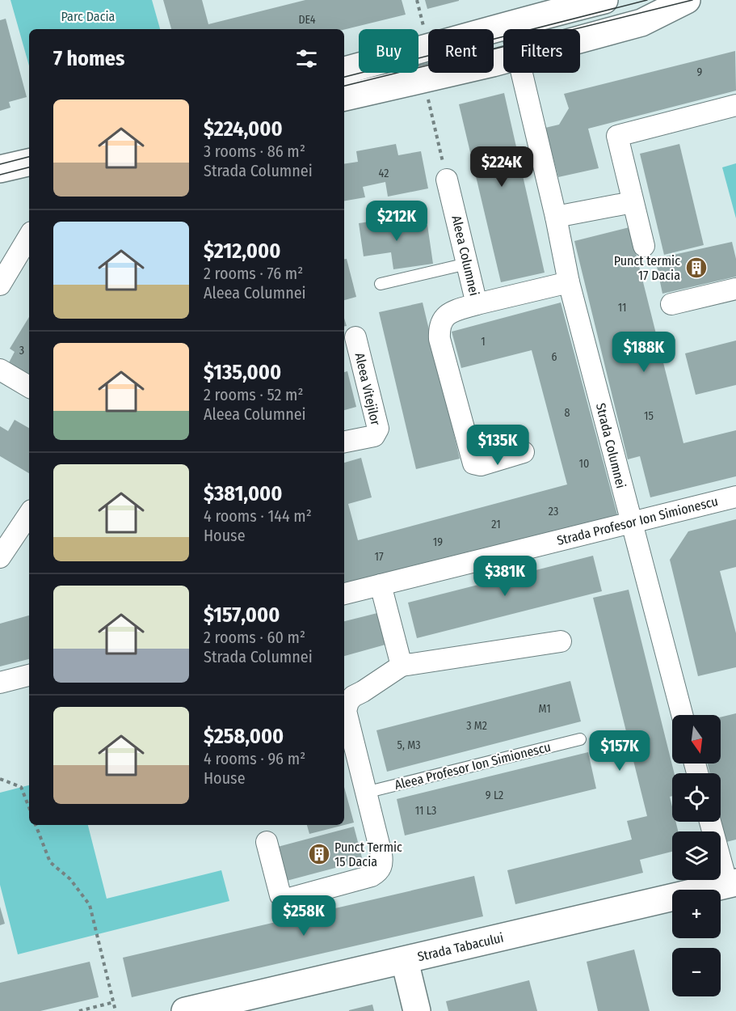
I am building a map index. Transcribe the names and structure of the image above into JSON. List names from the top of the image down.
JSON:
{
  "streets": {
    "street": [
      "Aleea Columnei",
      "Aleea Vitejilor",
      "Strada Columnei",
      "Strada Profesor Ion Simionescu",
      "Strada Tabacului"
    ],
    "lane": ["Aleea Profesor Ion Simionescu"]
  },
  "crossings": [
    ["Aleea Columnei", "Strada Columnei"],
    ["Strada Columnei", "Strada Profesor Ion Simionescu"]
  ],
  "parks": ["Parc Dacia"],
  "places": {
    "building": ["Punct termic 17 Dacia", "Punct Termic 15 Dacia"]
  },
  "house_numbers": [
    "DE4",
    "9",
    "42",
    "11",
    "1",
    "3",
    "6",
    "8",
    "15",
    "10",
    "23",
    "21",
    "19",
    "17",
    "M1",
    "3 M2",
    "5, M3",
    "9 L2",
    "11 L3"
  ],
  "north": "bottom",
  "page": {
    "chip": ["Buy", "Rent", "Filters"],
    "heading": "7 homes",
    "list": [
      {
        "name": "$224,000",
        "note": "3 rooms · 86 m² · Strada Columnei"
      },
      {
        "name": "$212,000",
        "note": "2 rooms · 76 m² · Aleea Columnei"
      },
      {
        "name": "$135,000",
        "note": "2 rooms · 52 m² · Aleea Columnei"
      },
      {
        "name": "$381,000",
        "note": "4 rooms · 144 m² · House"
      },
      {
        "name": "$157,000",
        "note": "2 rooms · 60 m² · Strada Columnei"
      },
      {
        "name": "$258,000",
        "note": "4 rooms · 96 m² · House"
      }
    ],
    "price": [
      "$224K",
      "$212K",
      "$188K",
      "$135K",
      "$381K",
      "$157K",
      "$258K"
    ],
    "map_buttons": ["+", "−"]
  }
}
